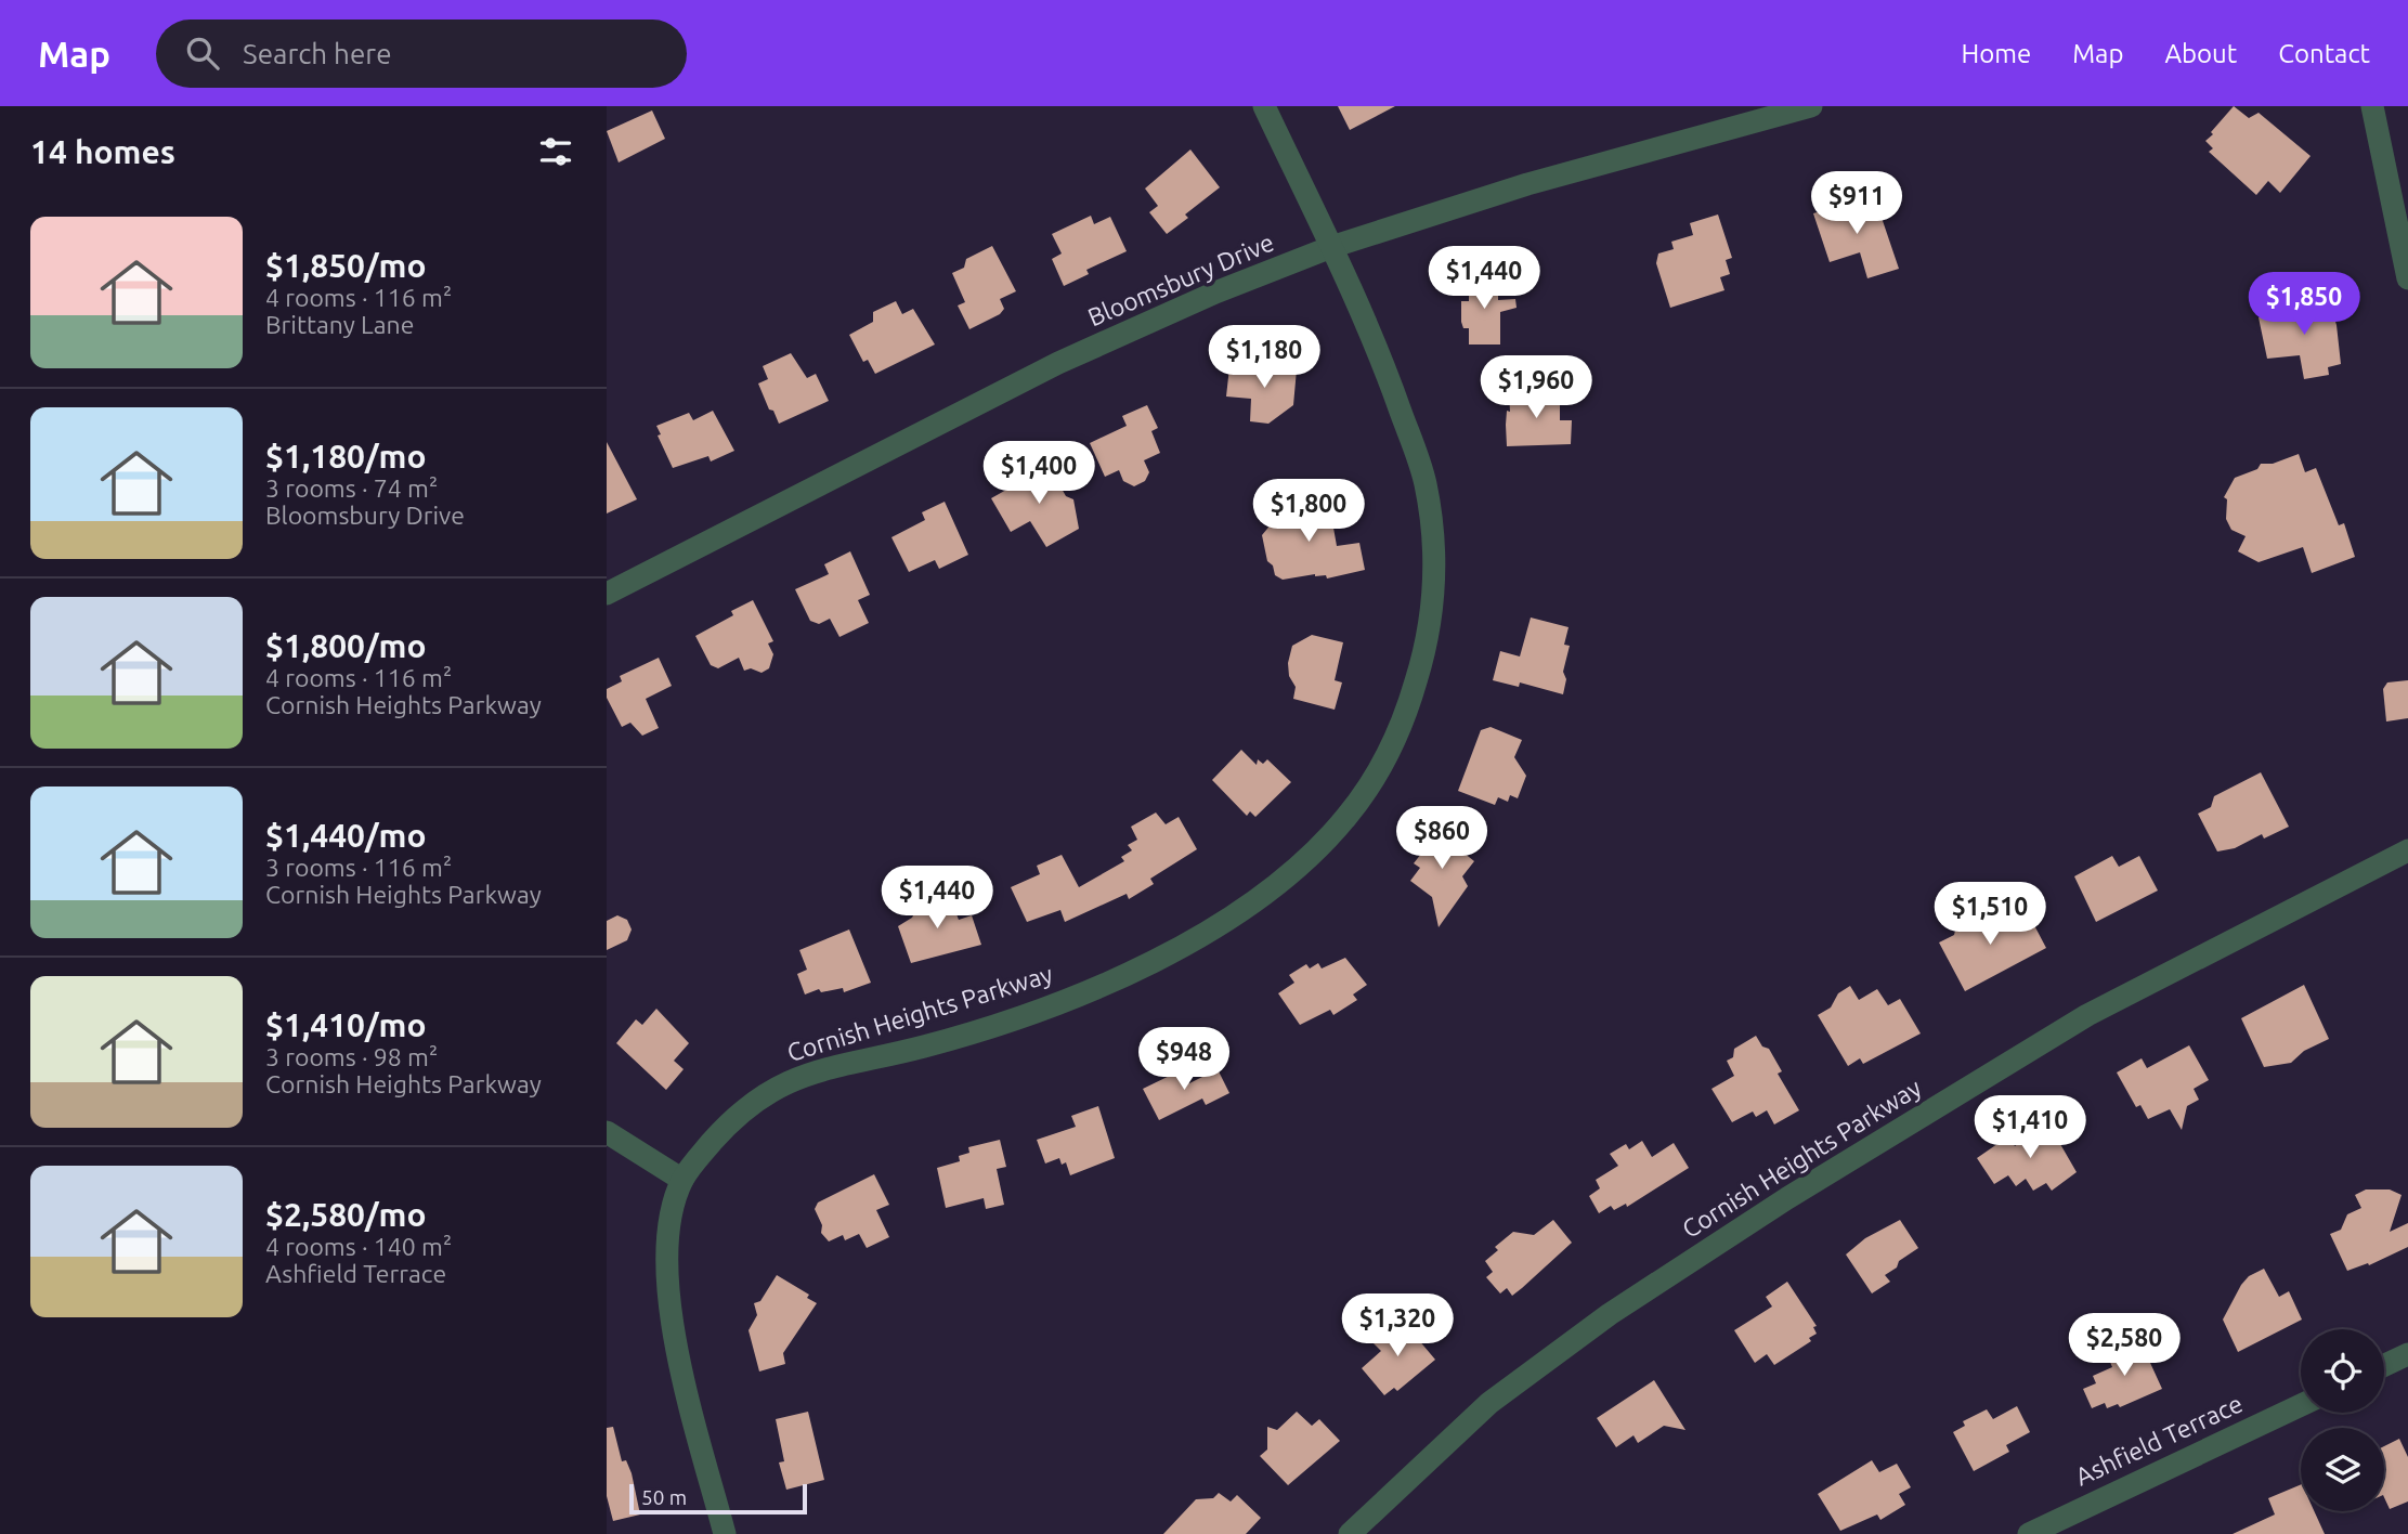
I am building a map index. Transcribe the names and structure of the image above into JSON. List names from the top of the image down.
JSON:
{
  "streets": {
    "street": ["Bloomsbury Drive", "Cornish Heights Parkway", "Ashfield Terrace"]
  },
  "crossings": [
    ["Bloomsbury Drive", "Cornish Heights Parkway"]
  ],
  "scale_bar": "50 m",
  "page": {
    "header": "Map",
    "search": "Search here",
    "nav": [
      "Home",
      "Map",
      "About",
      "Contact"
    ],
    "heading": "14 homes",
    "price": [
      "$911",
      "$1,440",
      "$1,850",
      "$1,180",
      "$1,960",
      "$1,400",
      "$1,800",
      "$860",
      "$1,440",
      "$1,510",
      "$948",
      "$1,410",
      "$1,320",
      "$2,580"
    ],
    "list": [
      {
        "name": "$1,850/mo",
        "note": "4 rooms · 116 m² · Brittany Lane"
      },
      {
        "name": "$1,180/mo",
        "note": "3 rooms · 74 m² · Bloomsbury Drive"
      },
      {
        "name": "$1,800/mo",
        "note": "4 rooms · 116 m² · Cornish Heights Parkway"
      },
      {
        "name": "$1,440/mo",
        "note": "3 rooms · 116 m² · Cornish Heights Parkway"
      },
      {
        "name": "$1,410/mo",
        "note": "3 rooms · 98 m² · Cornish Heights Parkway"
      },
      {
        "name": "$2,580/mo",
        "note": "4 rooms · 140 m² · Ashfield Terrace"
      }
    ],
    "scale": "50 m"
  }
}
